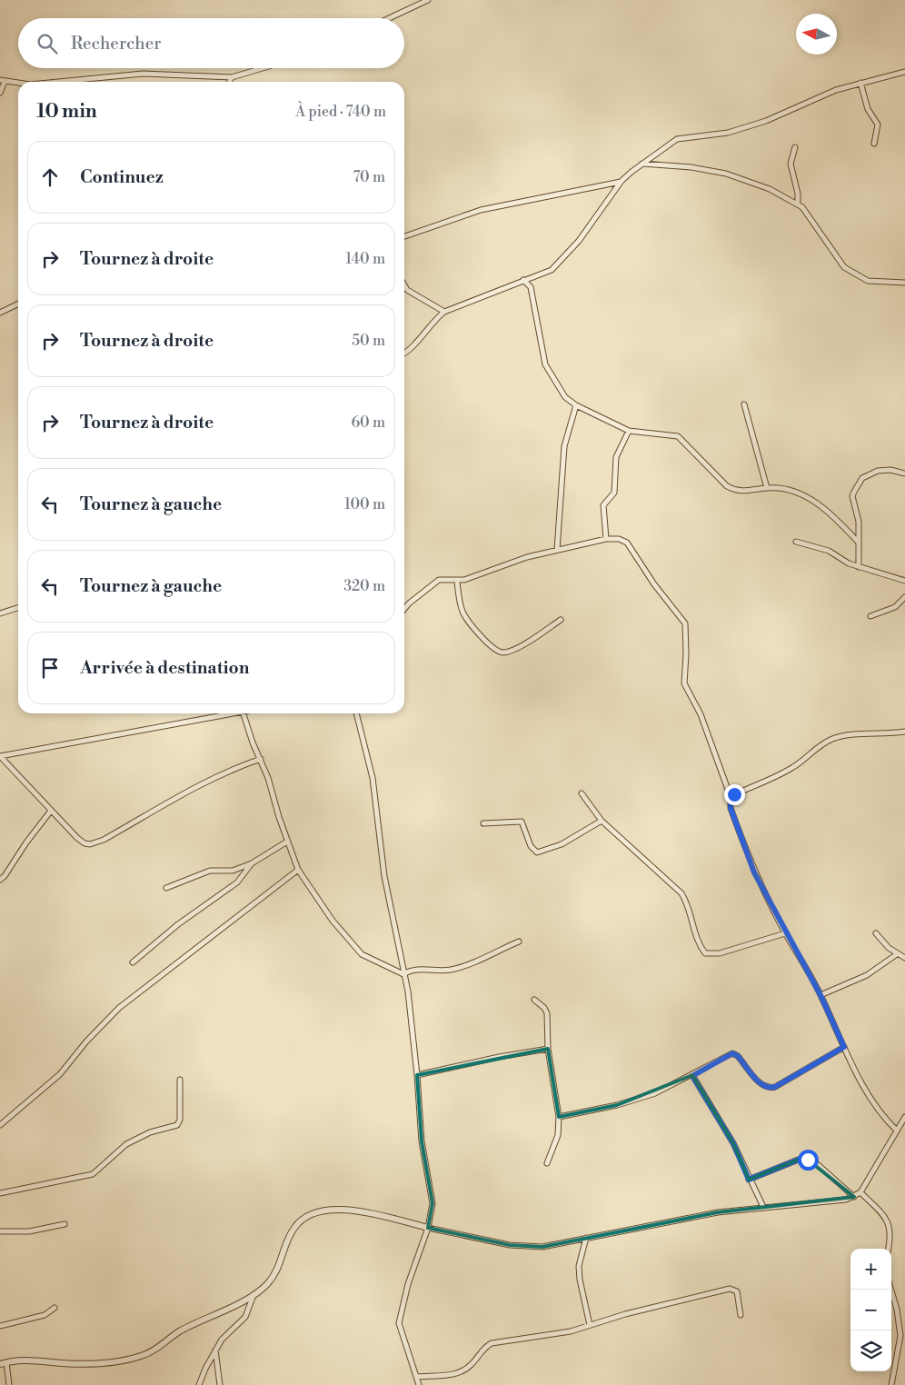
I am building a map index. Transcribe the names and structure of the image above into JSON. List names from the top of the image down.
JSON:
{
  "north": "left",
  "page": {
    "search": "Rechercher",
    "heading": ["10 min", "À pied · 740 m"],
    "list": [
      ["Continuez", "70 m"],
      ["Tournez à droite", "140 m"],
      ["Tournez à droite", "50 m"],
      ["Tournez à droite", "60 m"],
      ["Tournez à gauche", "100 m"],
      ["Tournez à gauche", "320 m"],
      "Arrivée à destination"
    ],
    "map_buttons": ["+", "−"]
  }
}
